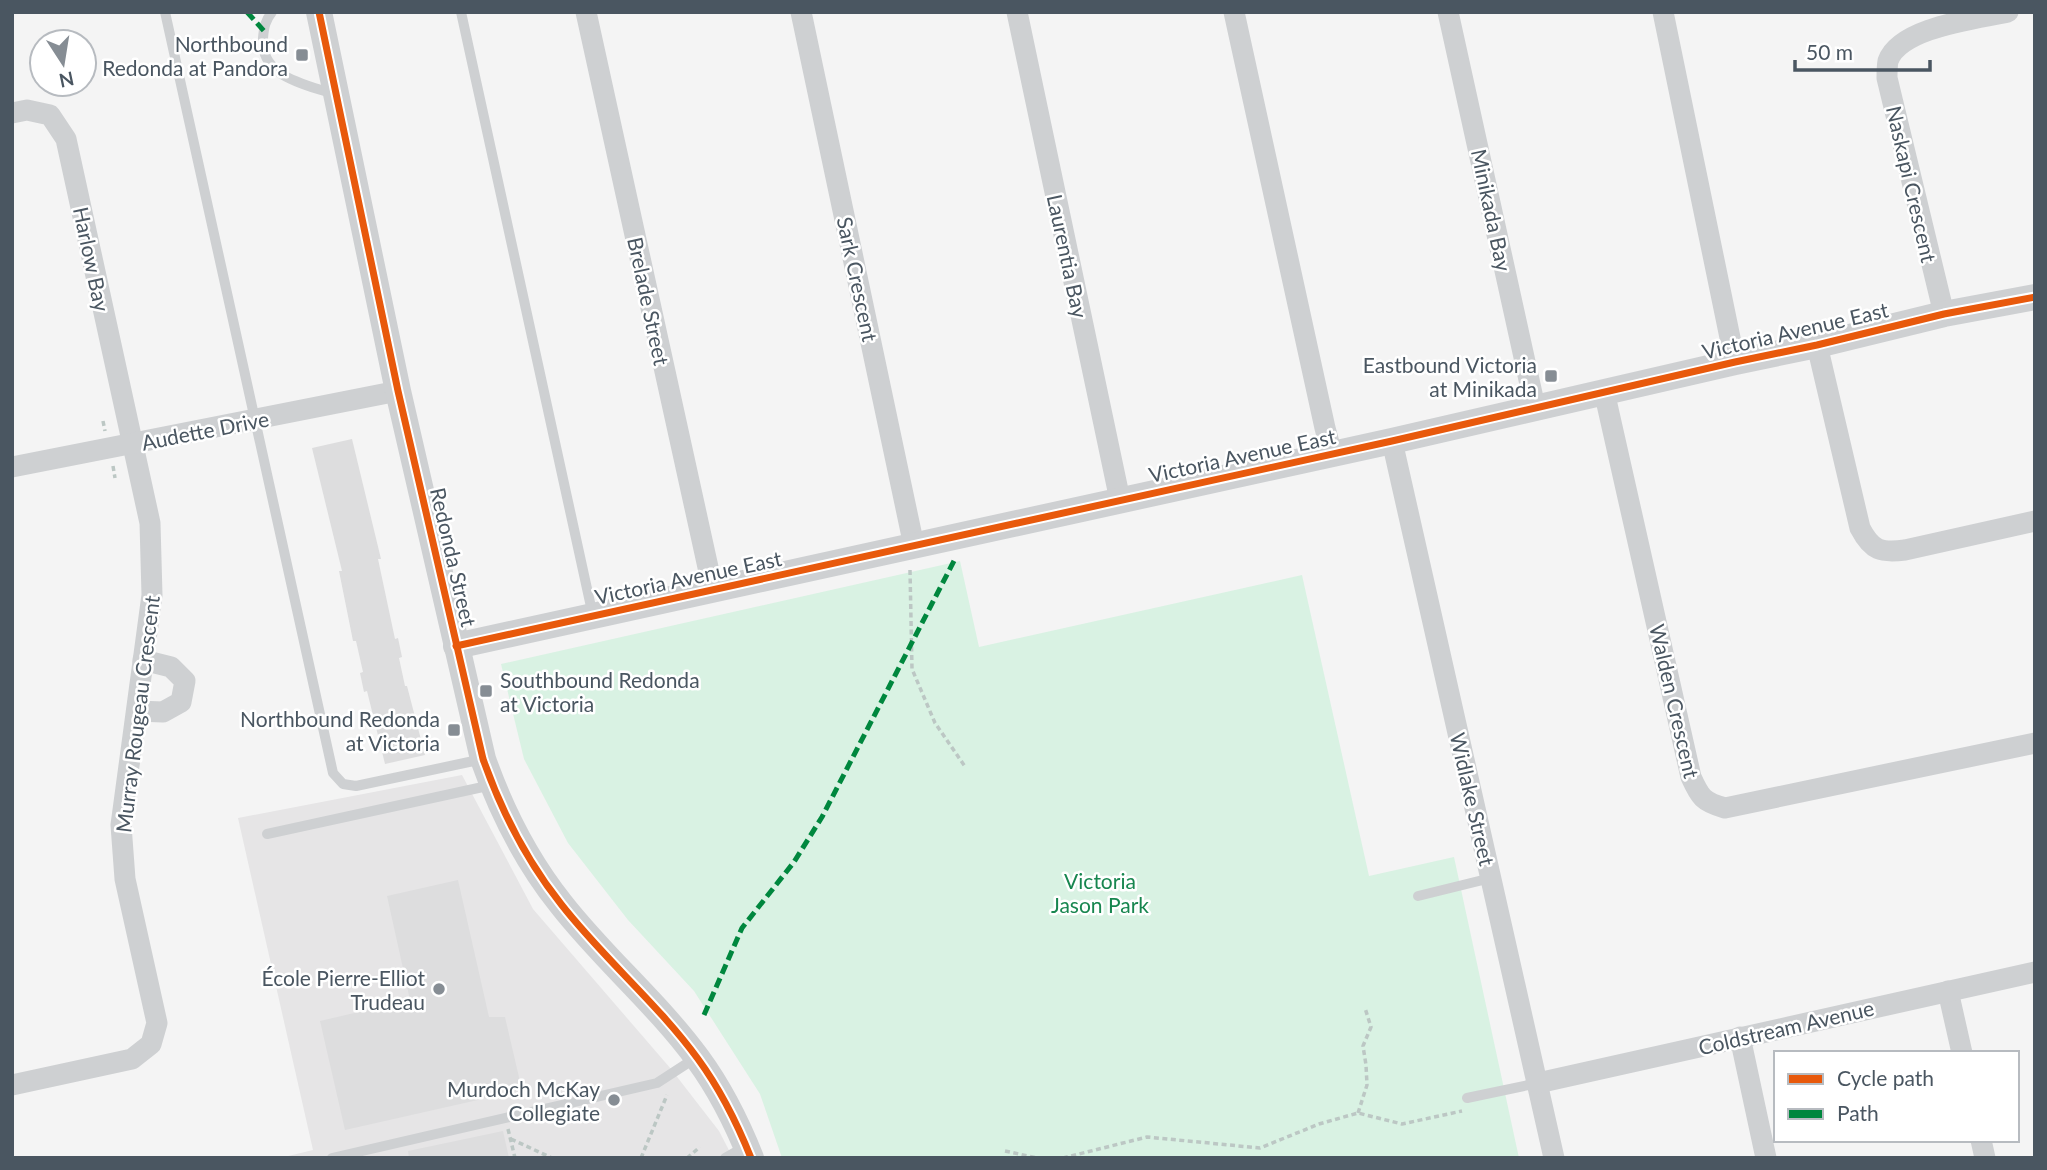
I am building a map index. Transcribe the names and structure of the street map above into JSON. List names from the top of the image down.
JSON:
{
  "streets": {
    "street": [
      "Naskapi Crescent",
      "Minikada Bay",
      "Laurentia Bay",
      "Harlow Bay",
      "Sark Crescent",
      "Brelade Street",
      "Victoria Avenue East",
      "Audette Drive",
      "Redonda Street",
      "Walden Crescent",
      "Murray Rougeau Crescent",
      "Widlake Street",
      "Coldstream Avenue"
    ]
  },
  "crossings": [
    ["Naskapi Crescent", "Victoria Avenue East"],
    ["Minikada Bay", "Victoria Avenue East"],
    ["Laurentia Bay", "Victoria Avenue East"],
    ["Harlow Bay", "Audette Drive"],
    ["Harlow Bay", "Murray Rougeau Crescent"],
    ["Sark Crescent", "Victoria Avenue East"],
    ["Brelade Street", "Victoria Avenue East"],
    ["Victoria Avenue East", "Redonda Street"],
    ["Victoria Avenue East", "Walden Crescent"],
    ["Victoria Avenue East", "Widlake Street"],
    ["Audette Drive", "Redonda Street"],
    ["Audette Drive", "Murray Rougeau Crescent"],
    ["Widlake Street", "Coldstream Avenue"]
  ],
  "parks": ["Victoria Jason Park"],
  "places": {
    "transit": [
      "Northbound Redonda at Pandora",
      "Eastbound Victoria at Minikada",
      "Southbound Redonda at Victoria",
      "Northbound Redonda at Victoria"
    ],
    "other": ["École Pierre-Elliot Trudeau", "Murdoch McKay Collegiate"]
  },
  "legend": ["Cycle path", "Path"],
  "scale_bar": "50 m",
  "north": "bottom"
}
